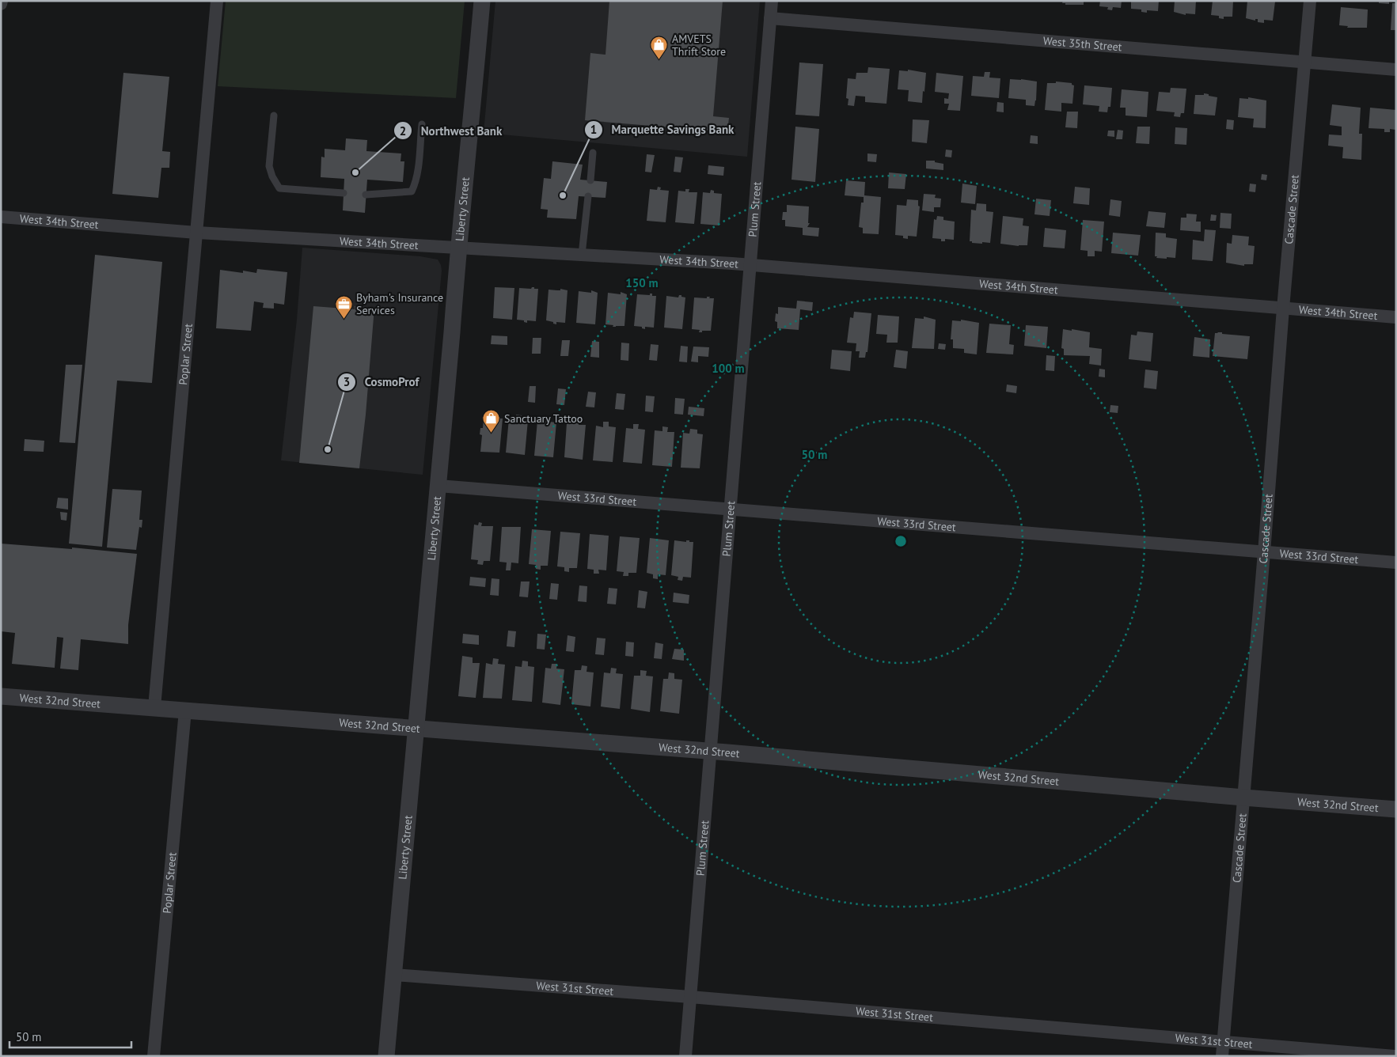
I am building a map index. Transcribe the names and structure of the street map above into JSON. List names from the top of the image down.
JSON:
{
  "streets": {
    "street": [
      "West 35th Street",
      "Plum Street",
      "Cascade Street",
      "Liberty Street",
      "West 34th Street",
      "Poplar Street",
      "West 33rd Street",
      "West 32nd Street",
      "West 31st Street"
    ]
  },
  "crossings": [
    ["West 35th Street", "Plum Street"],
    ["West 35th Street", "Cascade Street"],
    ["Plum Street", "West 34th Street"],
    ["Plum Street", "West 33rd Street"],
    ["Plum Street", "West 32nd Street"],
    ["Plum Street", "West 31st Street"],
    ["Cascade Street", "West 34th Street"],
    ["Cascade Street", "West 33rd Street"],
    ["Cascade Street", "West 32nd Street"],
    ["Cascade Street", "West 31st Street"],
    ["Liberty Street", "West 34th Street"],
    ["Liberty Street", "West 33rd Street"],
    ["Liberty Street", "West 32nd Street"],
    ["Liberty Street", "West 31st Street"],
    ["West 34th Street", "Poplar Street"],
    ["Poplar Street", "West 32nd Street"]
  ],
  "places": {
    "shop": ["AMVETS Thrift Store", "Sanctuary Tattoo"],
    "other": ["Northwest Bank", "Marquette Savings Bank", "CosmoProf"],
    "office": ["Byham's Insurance Services"]
  },
  "scale_bar": "50 m",
  "rings": ["150 m", "100 m", "50 m"]
}
